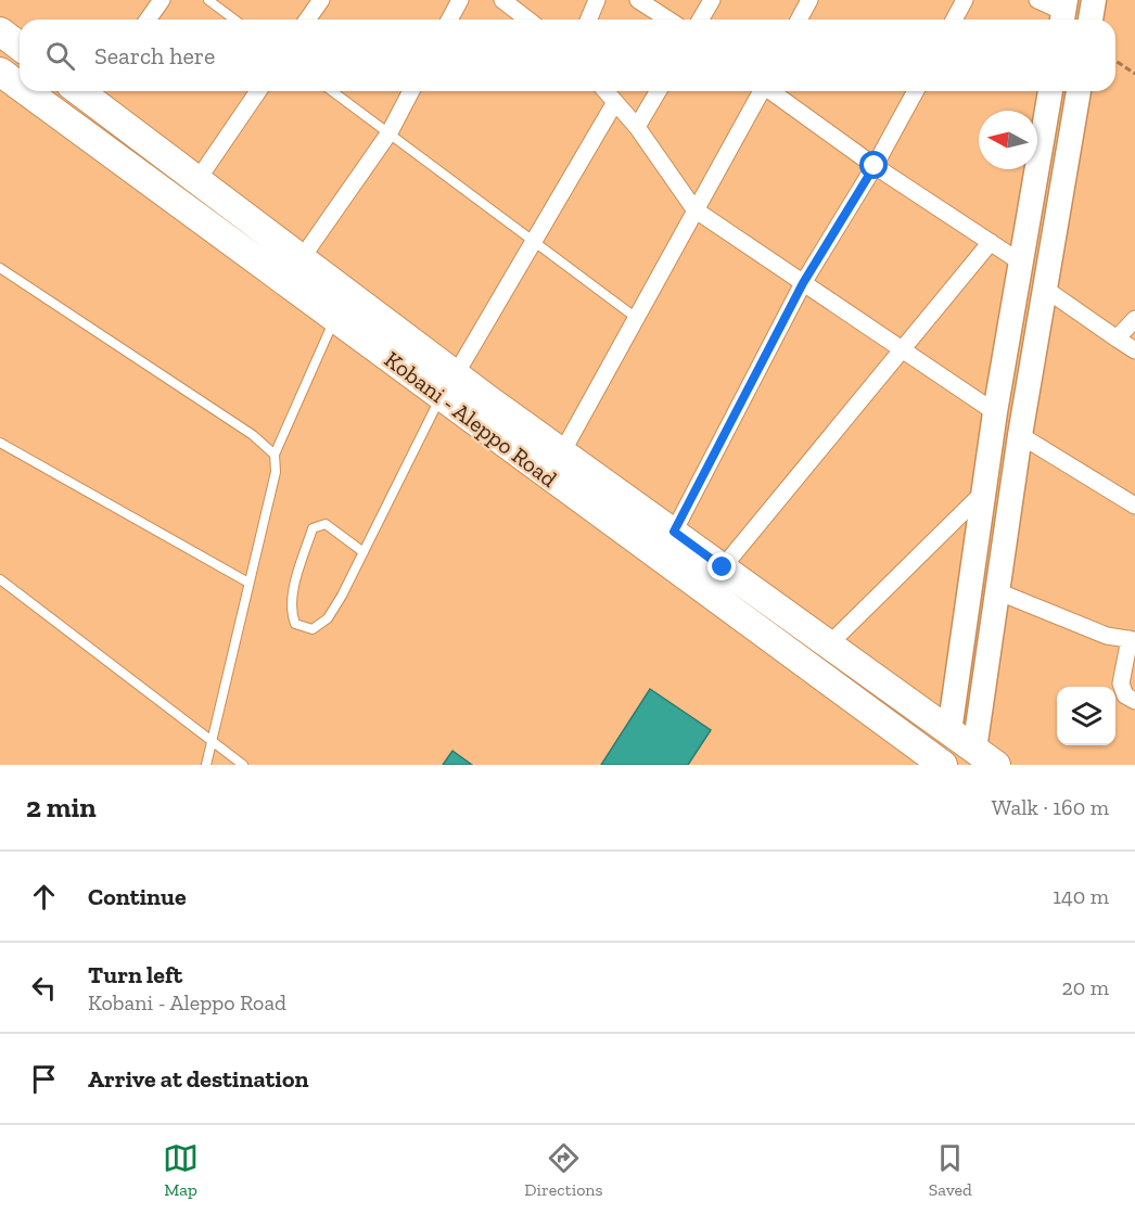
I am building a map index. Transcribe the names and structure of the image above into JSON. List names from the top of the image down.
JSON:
{
  "streets": {
    "main road": ["Kobani - Aleppo Road"]
  },
  "north": "left",
  "page": {
    "search": "Search here",
    "heading": ["2 min", "Walk · 160 m"],
    "list": [
      ["Continue", "140 m"],
      ["Turn left", "Kobani - Aleppo Road", "20 m"],
      "Arrive at destination"
    ],
    "nav": ["Map", "Directions", "Saved"]
  }
}
